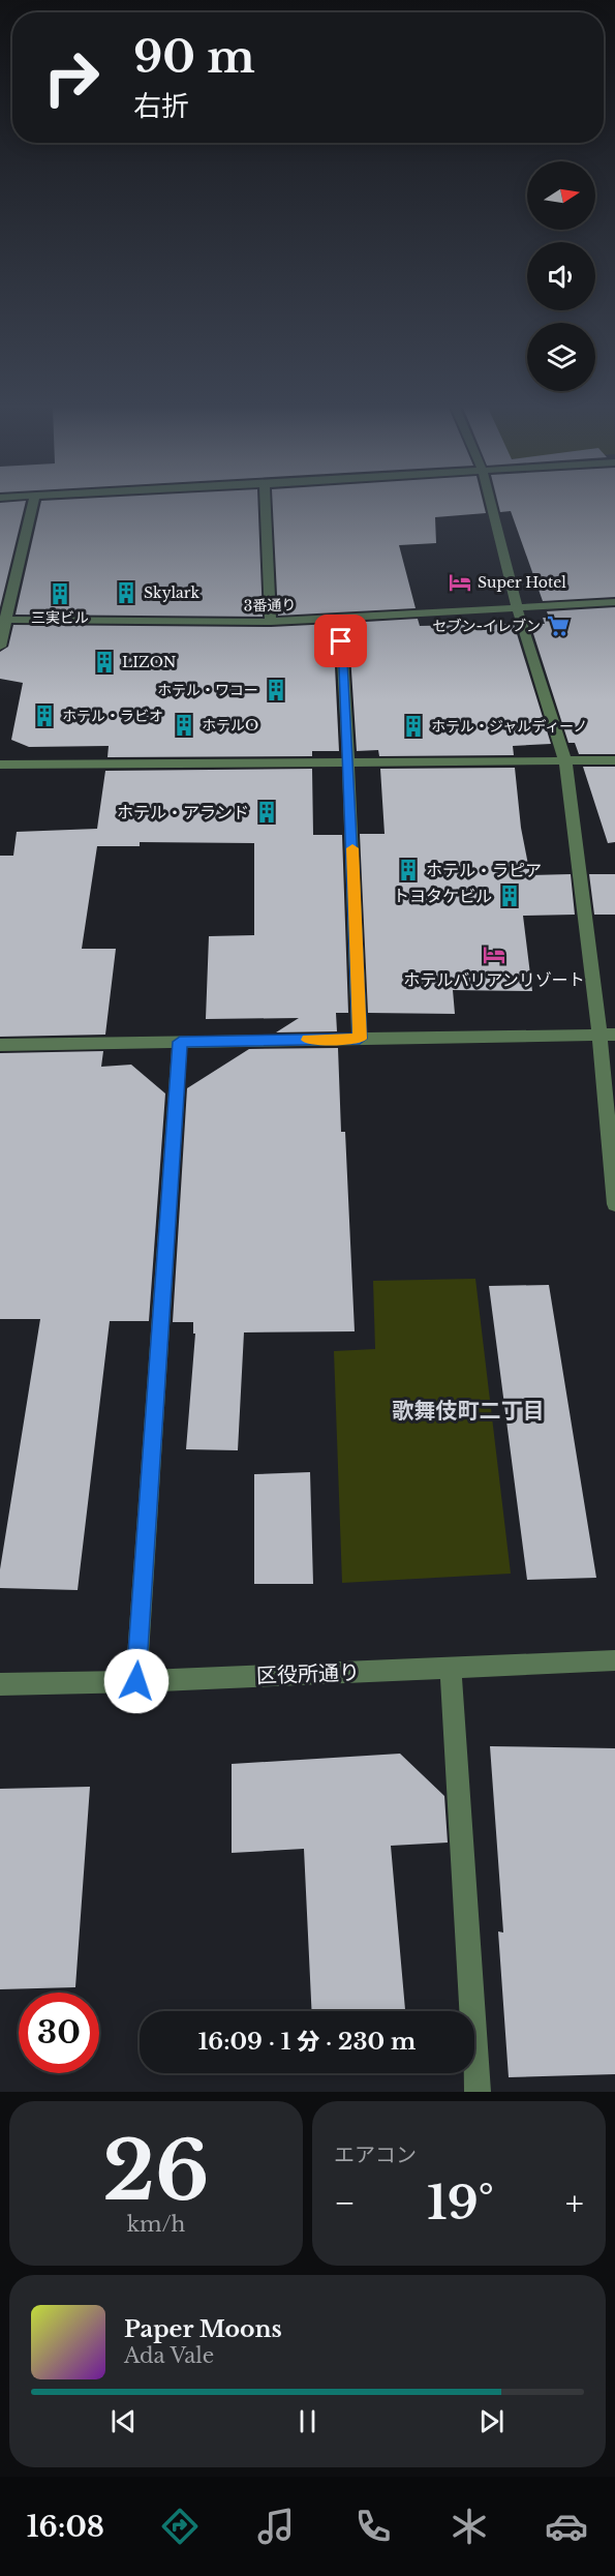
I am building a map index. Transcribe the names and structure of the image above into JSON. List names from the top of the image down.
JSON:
{
  "streets": {
    "street": ["3番通り", "区役所通り"]
  },
  "districts": ["歌舞伎町二丁目"],
  "places": {
    "hotel": ["Super Hotel", "ホテルバリアンリゾート"],
    "building": [
      "Skylark",
      "三実ビル",
      "LIZON",
      "ホテル・ワコー",
      "ホテル・ラビオ",
      "ホテルO",
      "ホテル・ジャルディーノ",
      "ホテル・アランド",
      "ホテル・ラピア",
      "トヨタケビル"
    ],
    "supermarket": ["セブン-イレブン"]
  },
  "north": "right",
  "page": {
    "turn": ["90 m", "右折"],
    "limit": "30",
    "trip": "16:09 · 1 分 · 230 m",
    "tile": [
      ["26", "km/h"],
      "エアコン"
    ],
    "heat": ["−", "19°", "+"],
    "song": ["Paper Moons", "Ada Vale"],
    "tabs": "16:08"
  }
}
